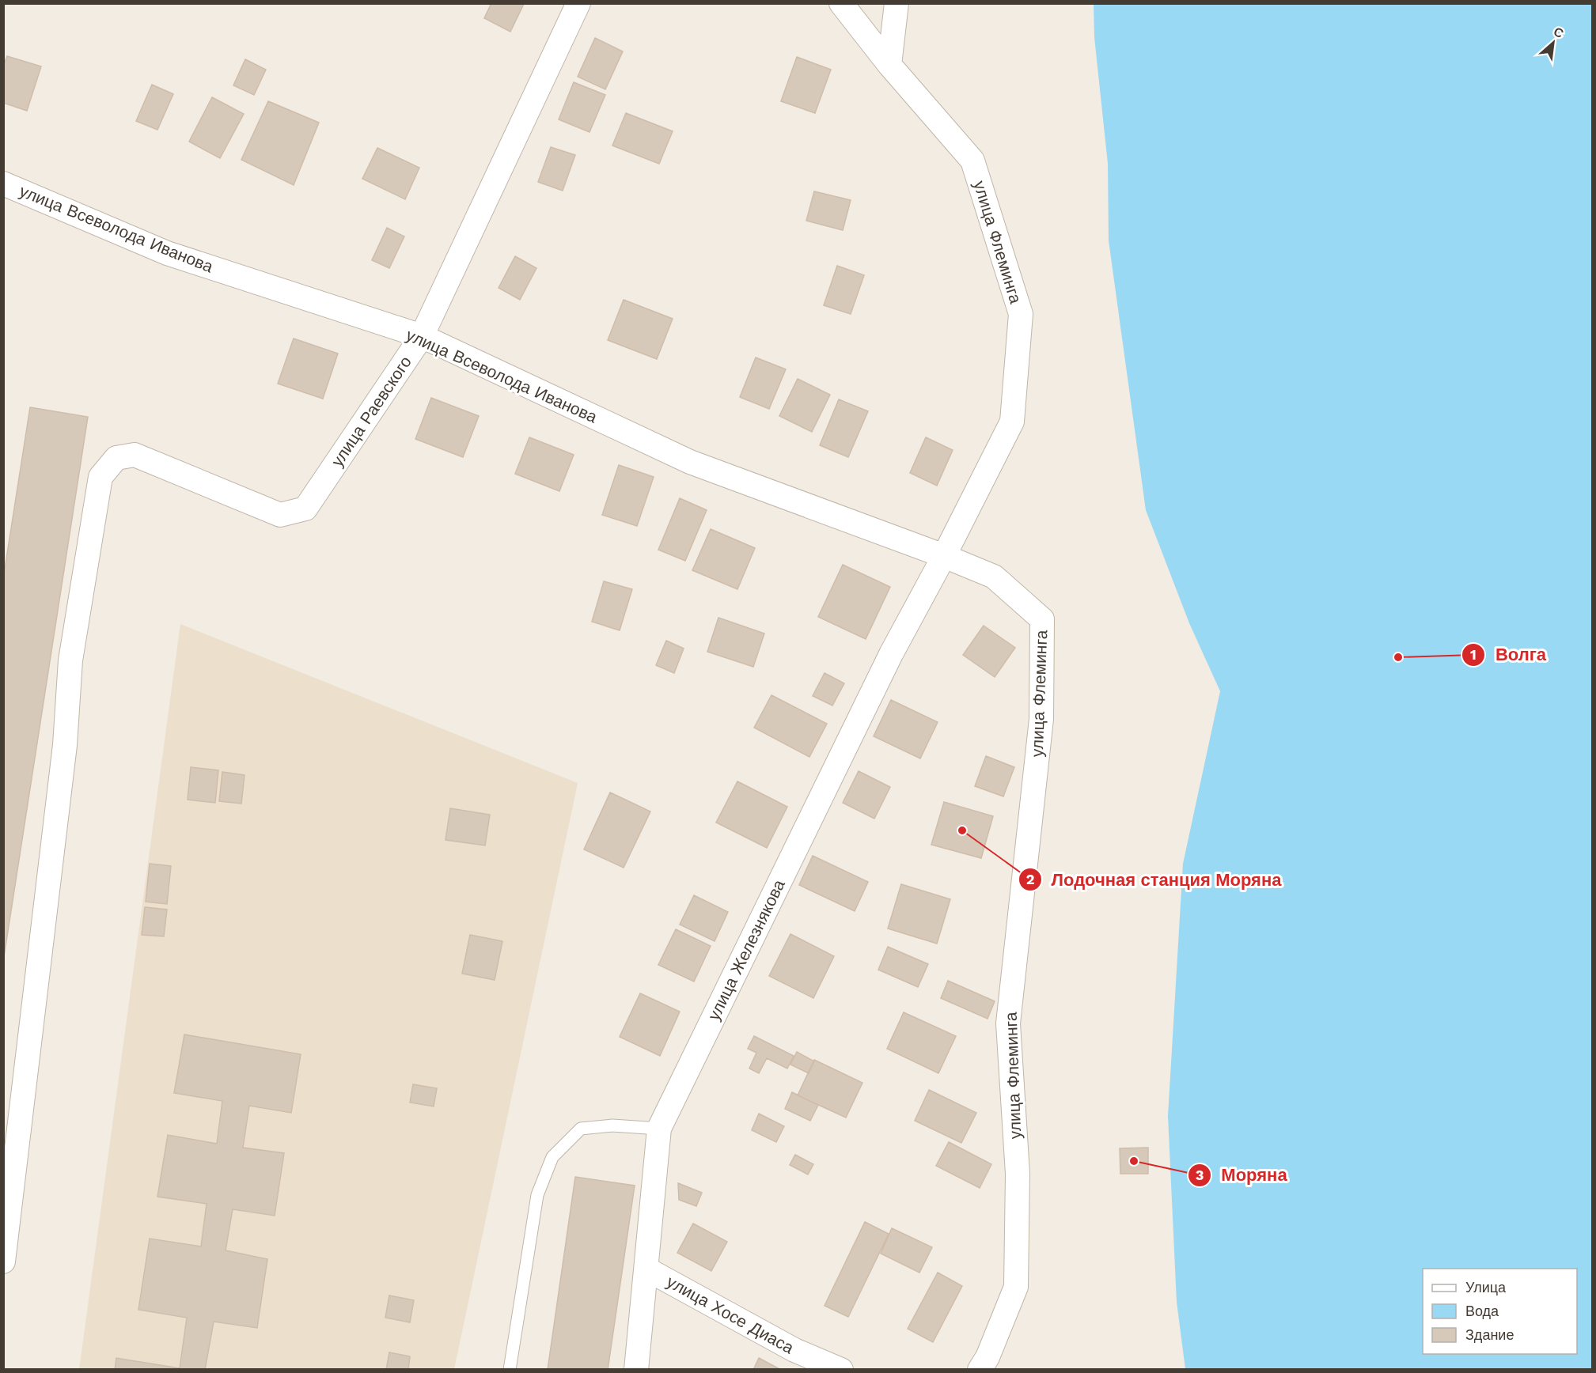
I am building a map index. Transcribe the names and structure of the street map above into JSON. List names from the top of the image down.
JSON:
{
  "streets": {
    "street": [
      "улица Всеволода Иванова",
      "улица Флеминга",
      "улица Раевского",
      "улица Железнякова",
      "улица Хосе Диаса"
    ]
  },
  "crossings": [
    ["улица Всеволода Иванова", "улица Флеминга"],
    ["улица Всеволода Иванова", "улица Раевского"],
    ["улица Всеволода Иванова", "улица Железнякова"],
    ["улица Флеминга", "улица Железнякова"],
    ["улица Железнякова", "улица Хосе Диаса"]
  ],
  "places": ["Волга", "Лодочная станция Моряна", "Моряна"],
  "legend": ["Улица", "Вода", "Здание"],
  "north": "top right"
}
